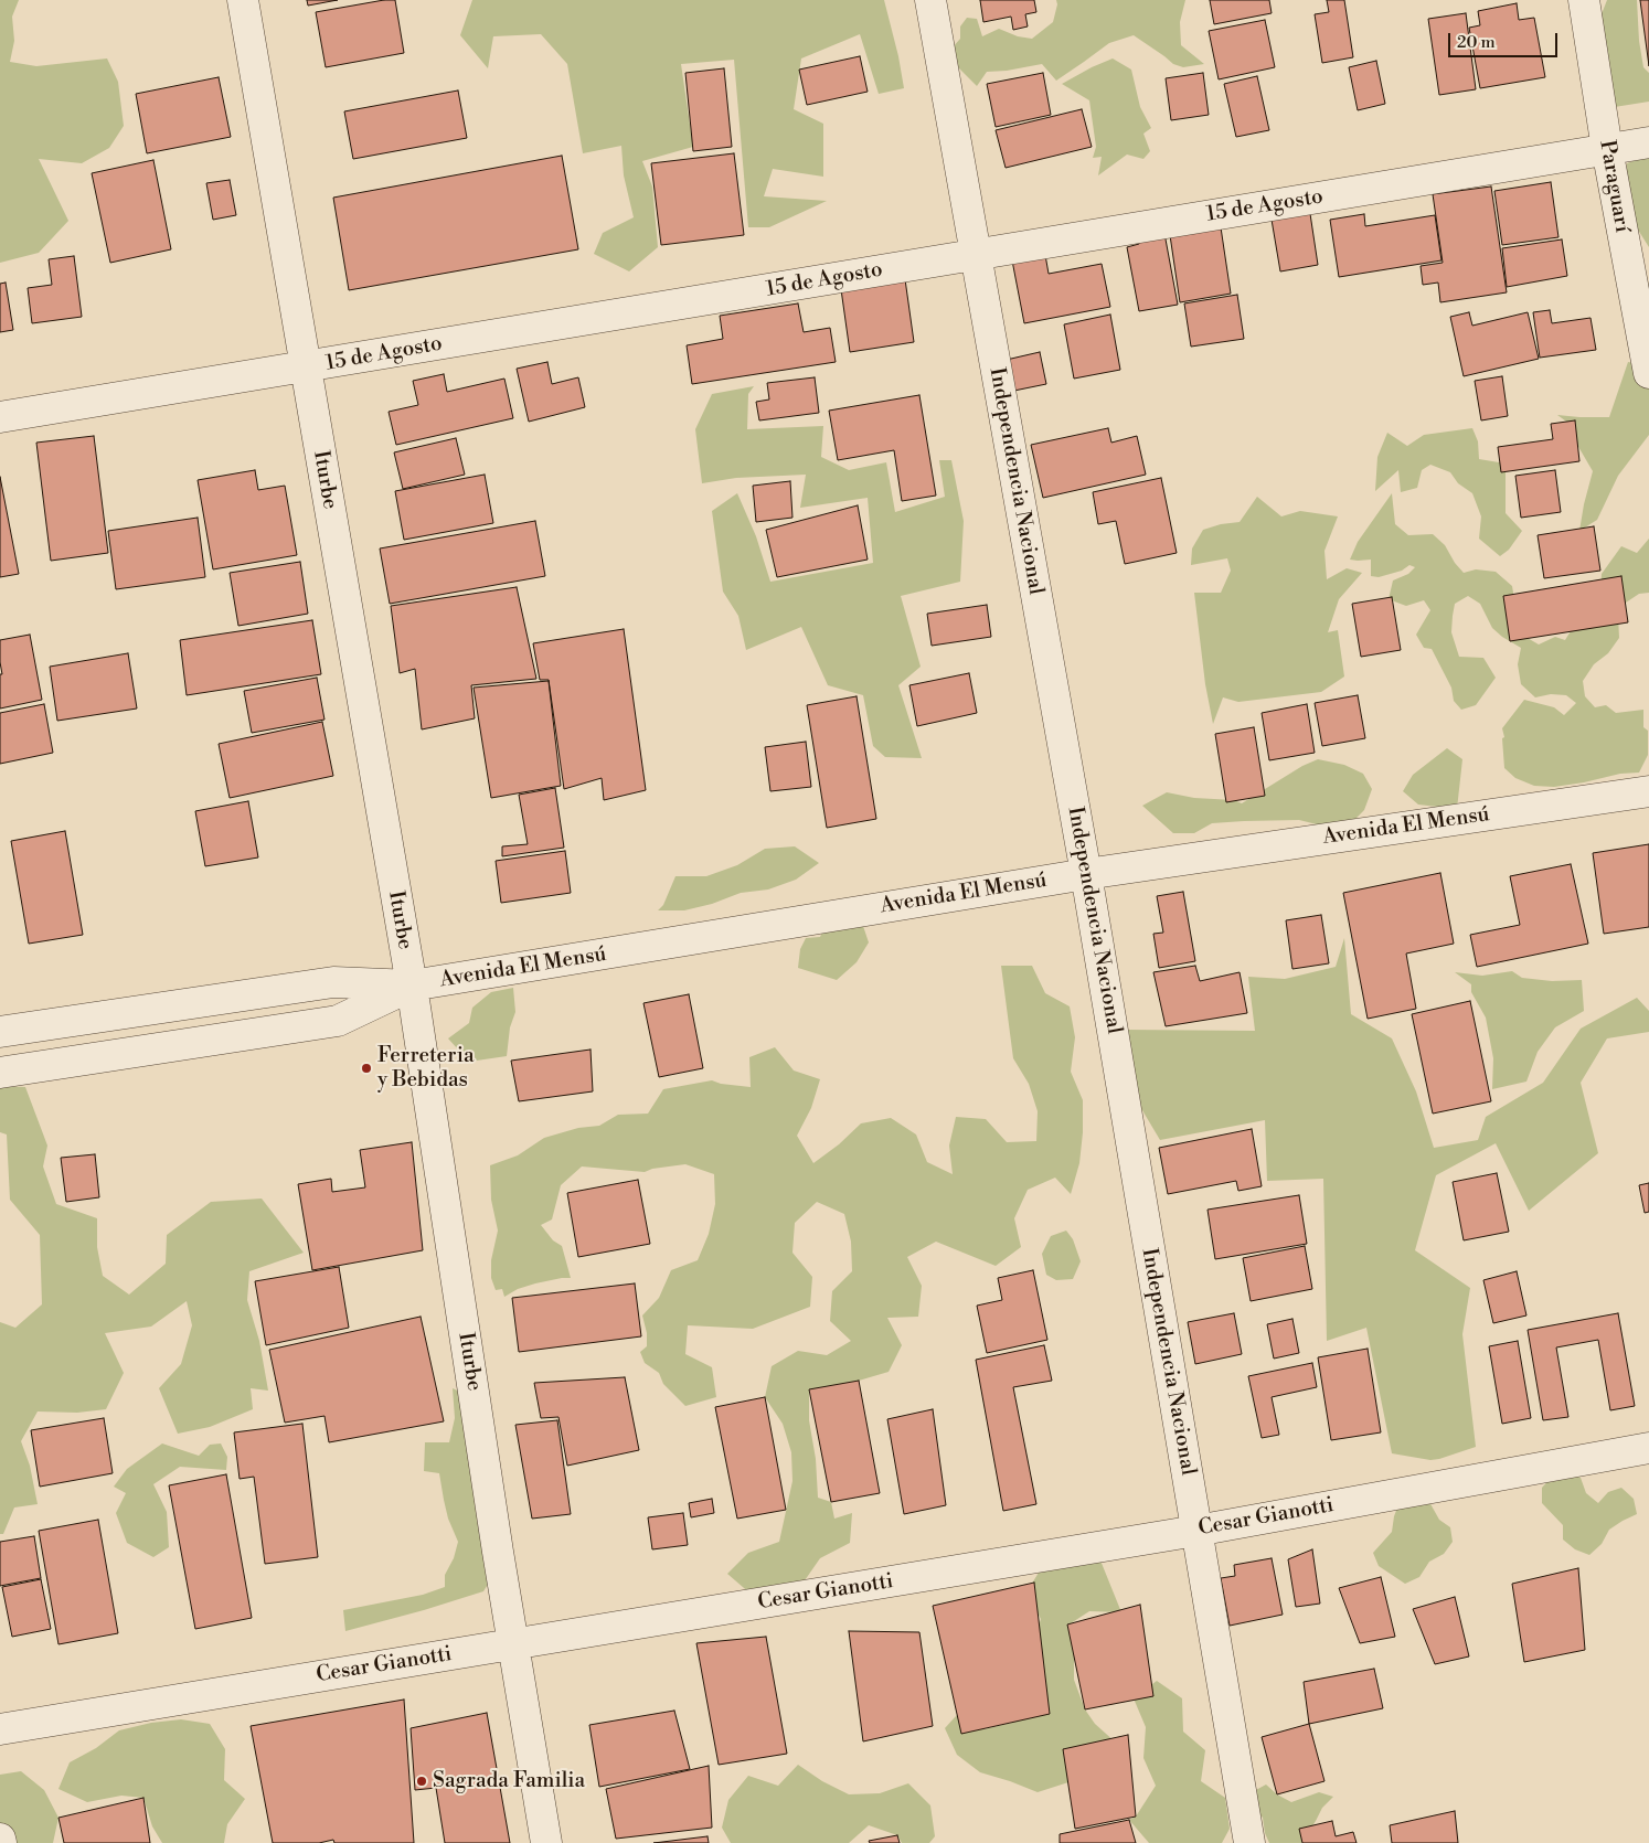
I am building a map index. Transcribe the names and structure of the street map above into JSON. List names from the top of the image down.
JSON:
{
  "streets": {
    "street": [
      "Paraguarí",
      "15 de Agosto",
      "Iturbe",
      "Independencia Nacional",
      "Avenida El Mensú",
      "Cesar Gianotti"
    ]
  },
  "crossings": [
    ["Paraguarí", "15 de Agosto"],
    ["15 de Agosto", "Iturbe"],
    ["15 de Agosto", "Independencia Nacional"],
    ["Iturbe", "Avenida El Mensú"],
    ["Iturbe", "Cesar Gianotti"],
    ["Independencia Nacional", "Avenida El Mensú"],
    ["Independencia Nacional", "Cesar Gianotti"]
  ],
  "places": ["Ferreteria y Bebidas", "Sagrada Familia"],
  "scale_bar": "20 m"
}
